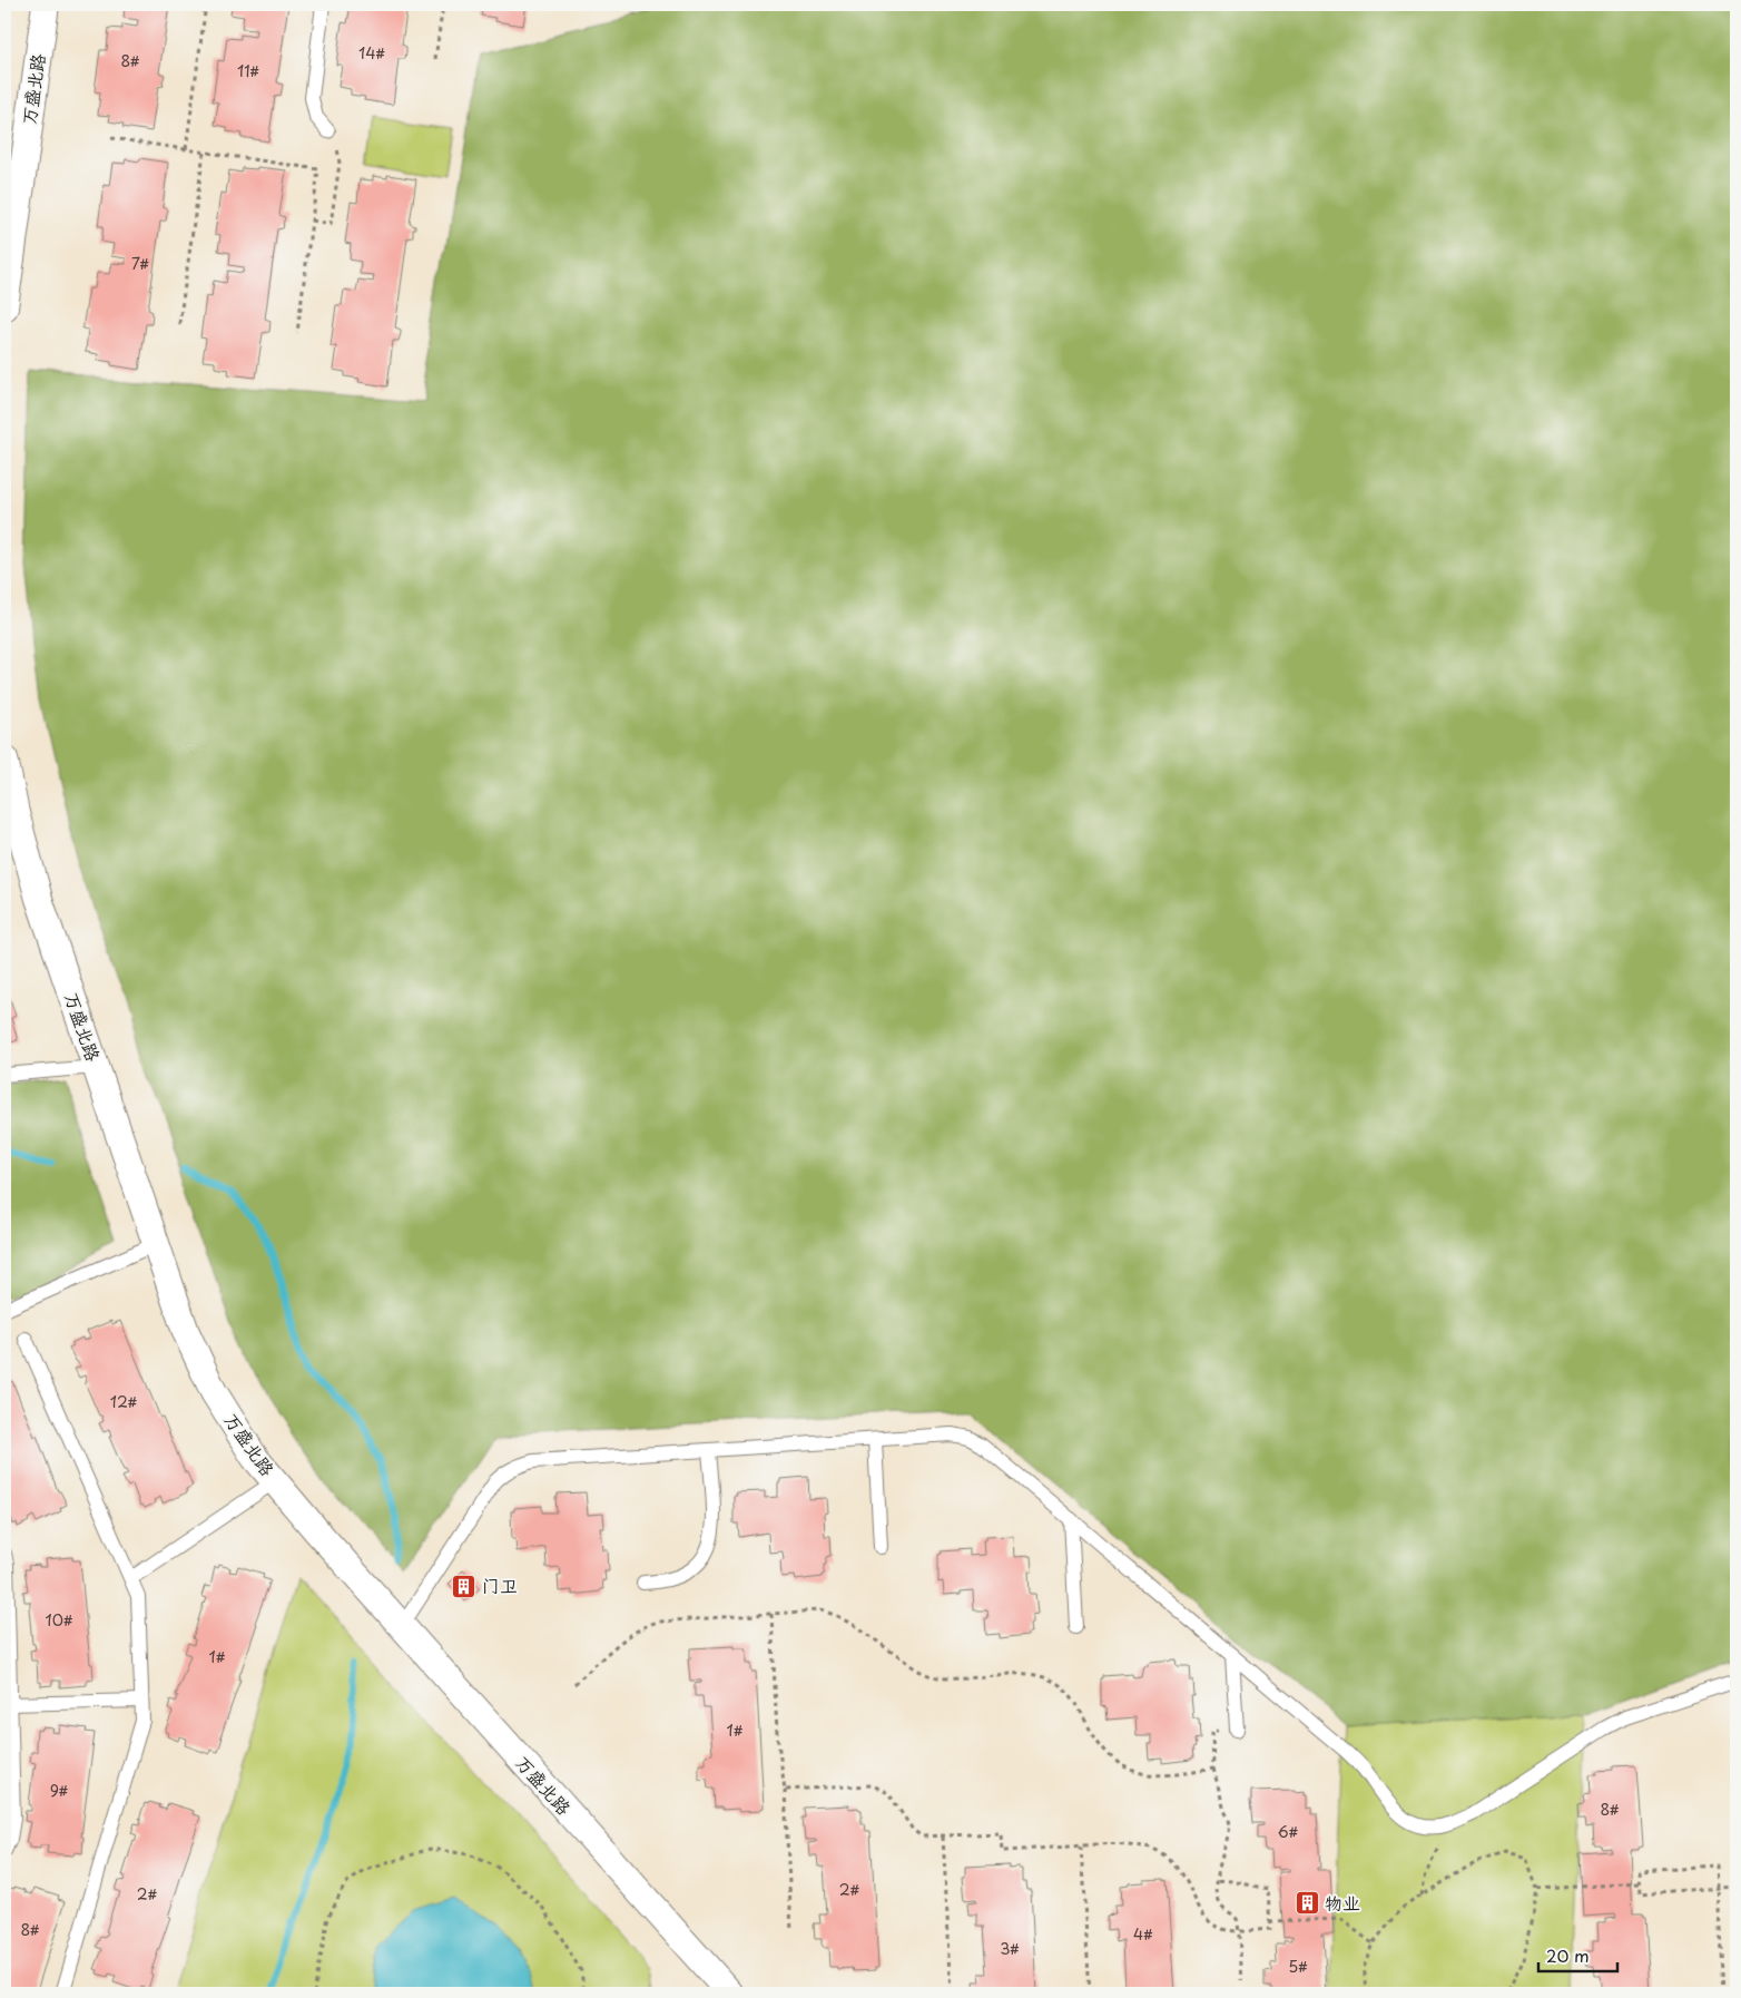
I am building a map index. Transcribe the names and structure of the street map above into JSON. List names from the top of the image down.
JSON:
{
  "streets": {
    "street": ["万盛北路"]
  },
  "places": {
    "building": ["门卫", "物业"]
  },
  "house_numbers": [
    "14#",
    "8#",
    "11#",
    "7#",
    "12#",
    "10#",
    "1#",
    "1#",
    "9#",
    "8#",
    "6#",
    "2#",
    "2#",
    "8#",
    "4#",
    "3#",
    "5#"
  ],
  "scale_bar": "20 m"
}
